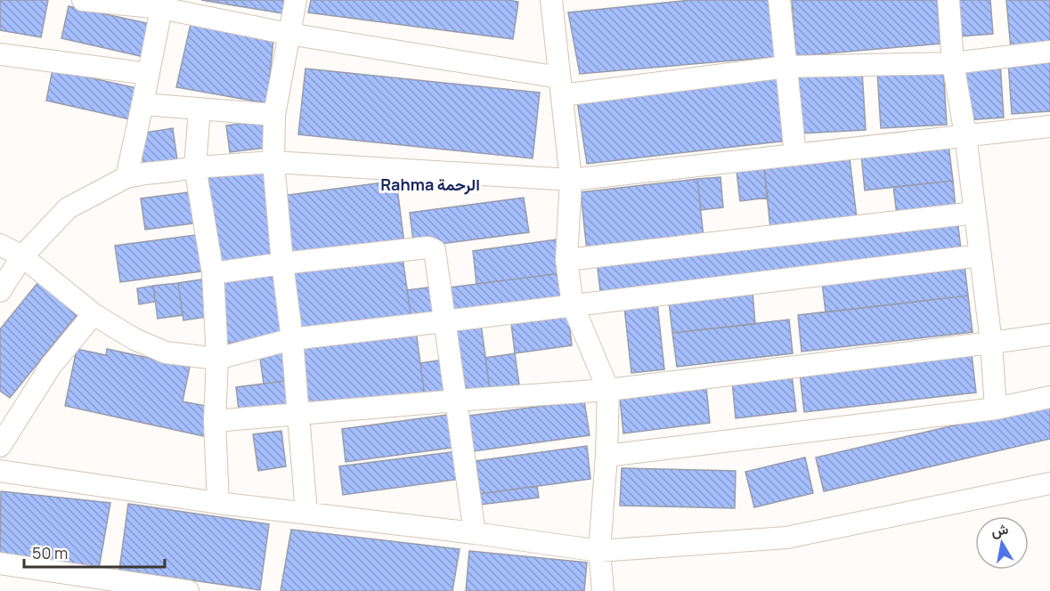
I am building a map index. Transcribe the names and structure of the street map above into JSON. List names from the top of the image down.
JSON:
{
  "districts": ["Rahma الرحمة"],
  "scale_bar": "50 m",
  "north": "top"
}
